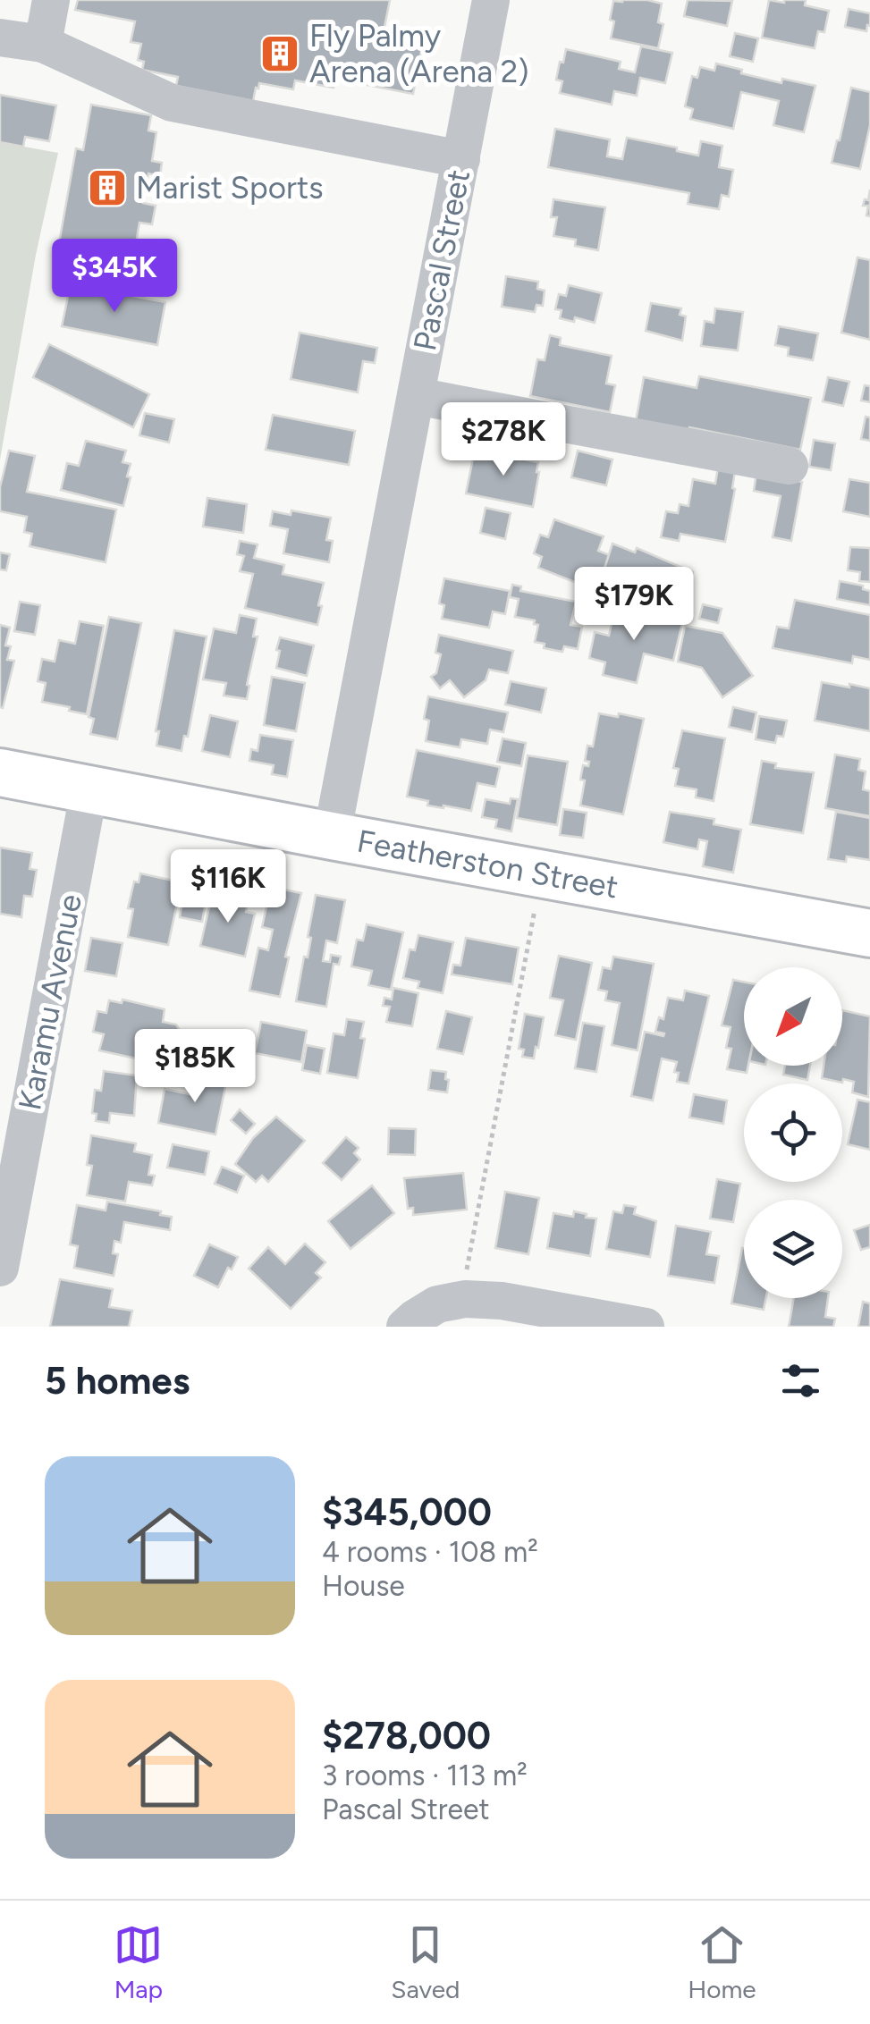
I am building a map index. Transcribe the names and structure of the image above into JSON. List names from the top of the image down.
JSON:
{
  "streets": {
    "main road": ["Featherston Street"],
    "street": ["Pascal Street", "Karamu Avenue"]
  },
  "crossings": [
    ["Pascal Street", "Featherston Street"],
    ["Featherston Street", "Karamu Avenue"]
  ],
  "places": {
    "building": ["Fly Palmy Arena (Arena 2)", "Marist Sports"]
  },
  "north": "bottom left",
  "page": {
    "price": [
      "$345K",
      "$278K",
      "$179K",
      "$116K",
      "$185K"
    ],
    "heading": "5 homes",
    "list": [
      {
        "name": "$345,000",
        "note": "4 rooms · 108 m² · House"
      },
      {
        "name": "$278,000",
        "note": "3 rooms · 113 m² · Pascal Street"
      }
    ],
    "tabs": ["Map", "Saved", "Home"]
  }
}
